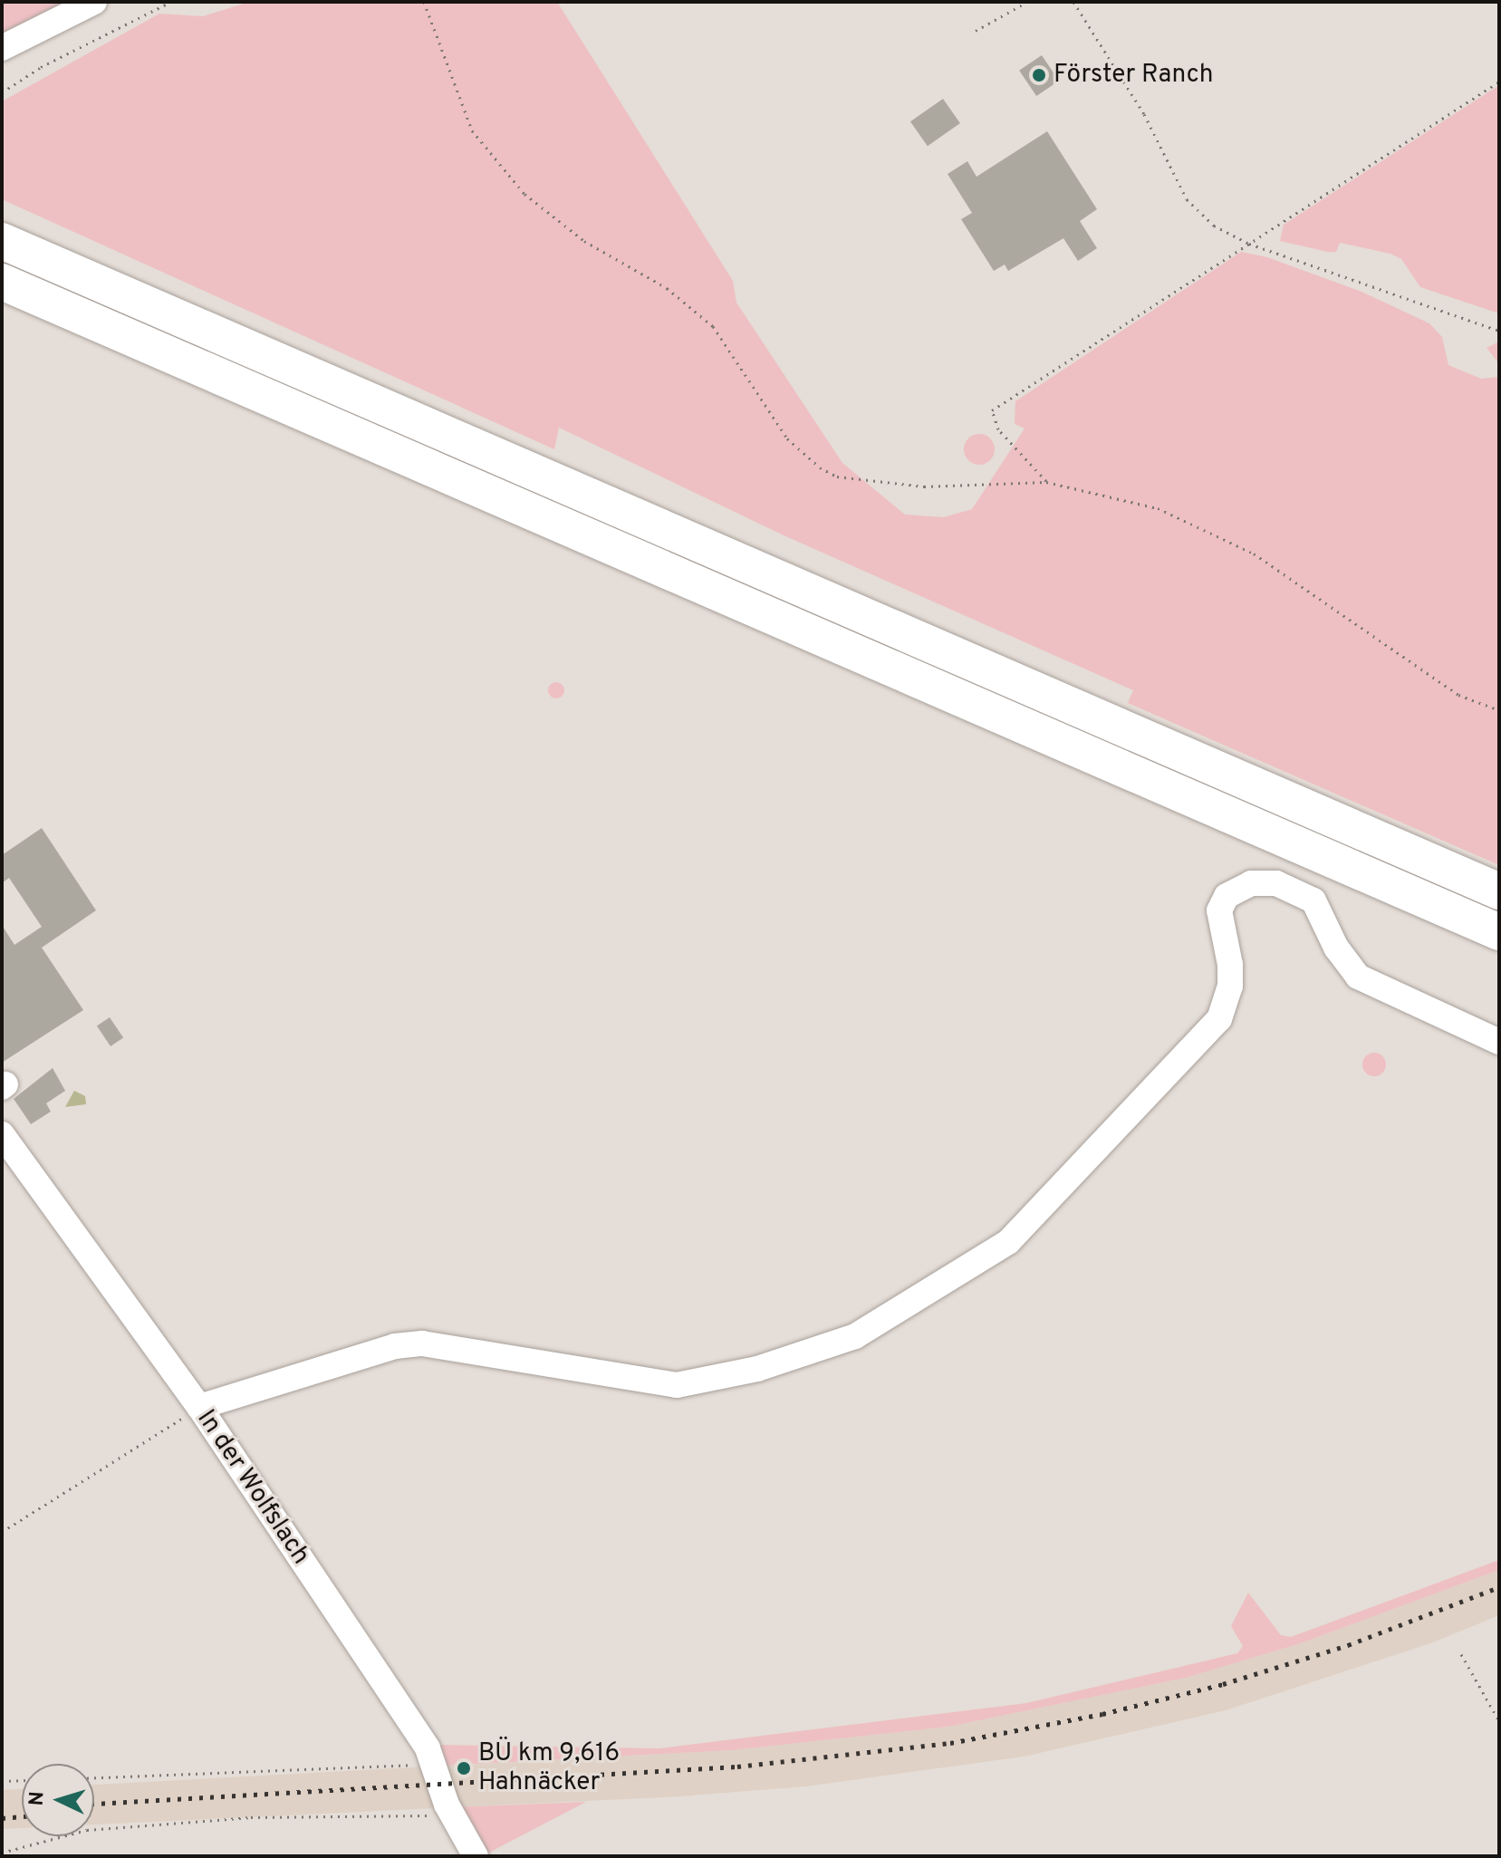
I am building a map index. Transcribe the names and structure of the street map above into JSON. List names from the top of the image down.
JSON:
{
  "streets": {
    "lane": ["In der Wolfslach"]
  },
  "places": ["Förster Ranch", "BÜ km 9,616 Hahnäcker"],
  "north": "left"
}
